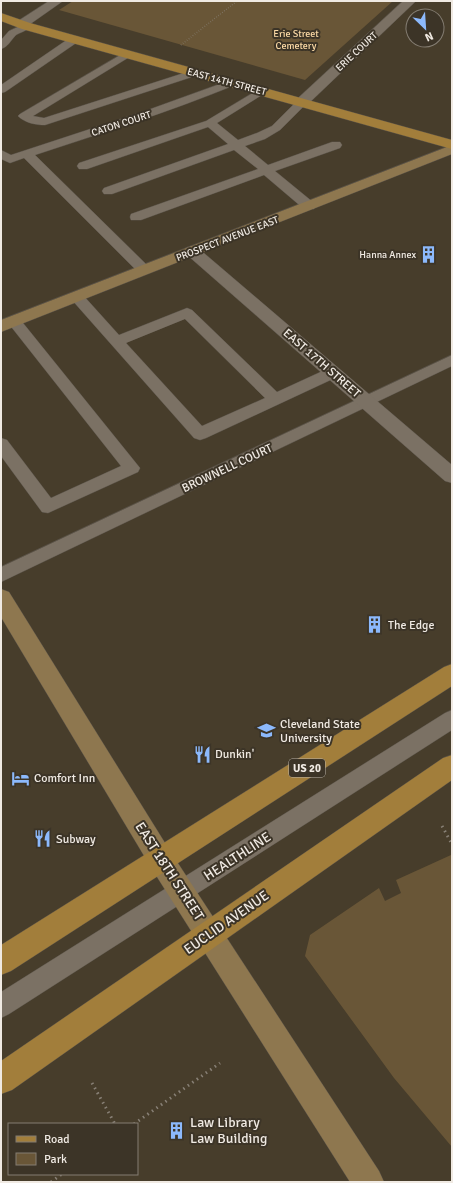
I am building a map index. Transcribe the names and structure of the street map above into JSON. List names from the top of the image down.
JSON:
{
  "streets": {
    "main road": ["EAST 14TH STREET", "US 20", "EUCLID AVENUE"],
    "street": [
      "ERIE COURT",
      "PROSPECT AVENUE EAST",
      "EAST 17TH STREET",
      "EAST 18TH STREET"
    ],
    "lane": ["CATON COURT", "BROWNELL COURT", "HEALTHLINE"]
  },
  "crossings": [
    ["ERIE COURT", "EAST 14TH STREET"],
    ["EAST 14TH STREET", "CATON COURT"],
    ["PROSPECT AVENUE EAST", "EAST 17TH STREET"],
    ["EAST 17TH STREET", "BROWNELL COURT"],
    ["US 20", "EAST 18TH STREET"],
    ["HEALTHLINE", "EAST 18TH STREET"],
    ["EAST 18TH STREET", "EUCLID AVENUE"]
  ],
  "parks": ["Erie Street Cemetery"],
  "places": {
    "building": ["Hanna Annex", "The Edge", "Law Library Law Building"],
    "school or university": ["Cleveland State University"],
    "restaurant": ["Dunkin'", "Subway"],
    "hotel": ["Comfort Inn"]
  },
  "legend": ["Road", "Park"],
  "north": "bottom right"
}
